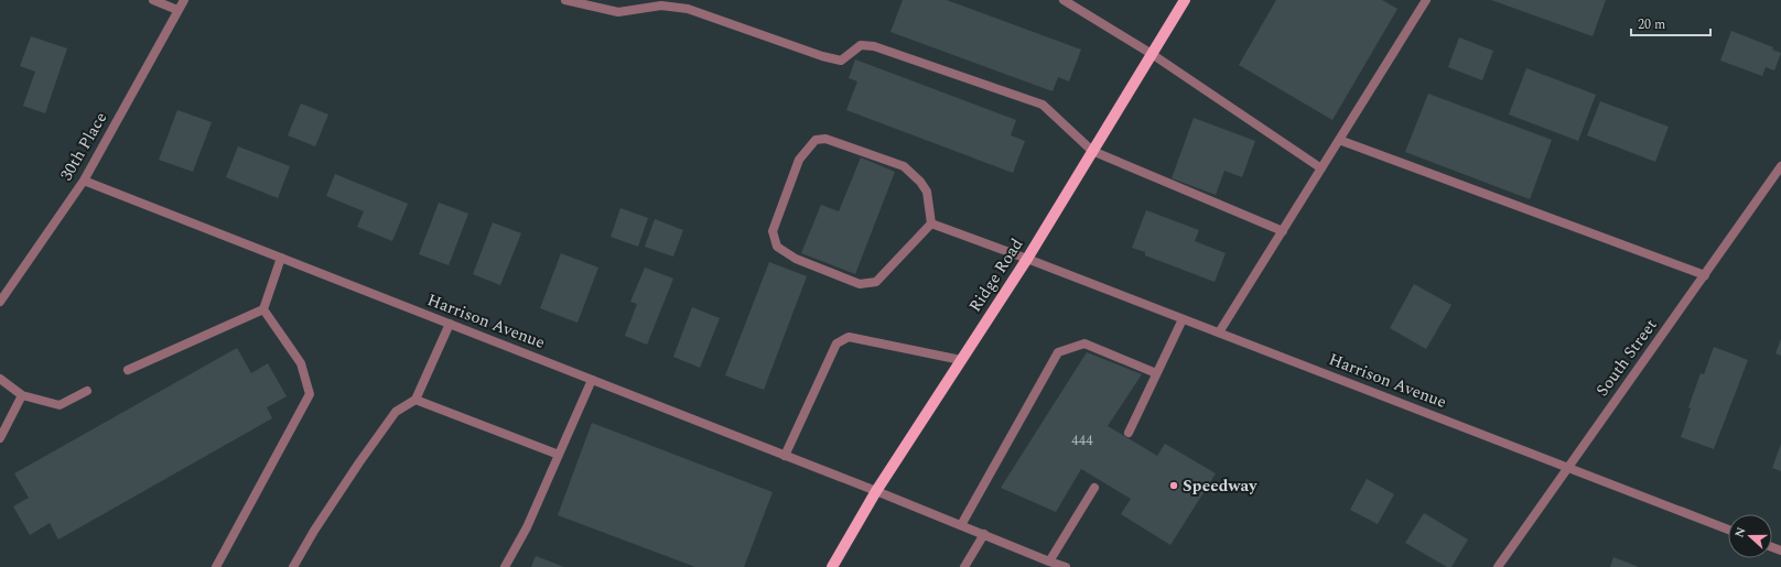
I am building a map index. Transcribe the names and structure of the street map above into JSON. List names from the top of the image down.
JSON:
{
  "streets": {
    "main road": ["Ridge Road"],
    "street": ["30th Place", "Harrison Avenue", "South Street"]
  },
  "crossings": [
    ["30th Place", "Harrison Avenue"],
    ["Ridge Road", "Harrison Avenue"],
    ["Harrison Avenue", "South Street"]
  ],
  "places": ["Speedway"],
  "house_numbers": ["444"],
  "scale_bar": "20 m",
  "north": "left"
}
